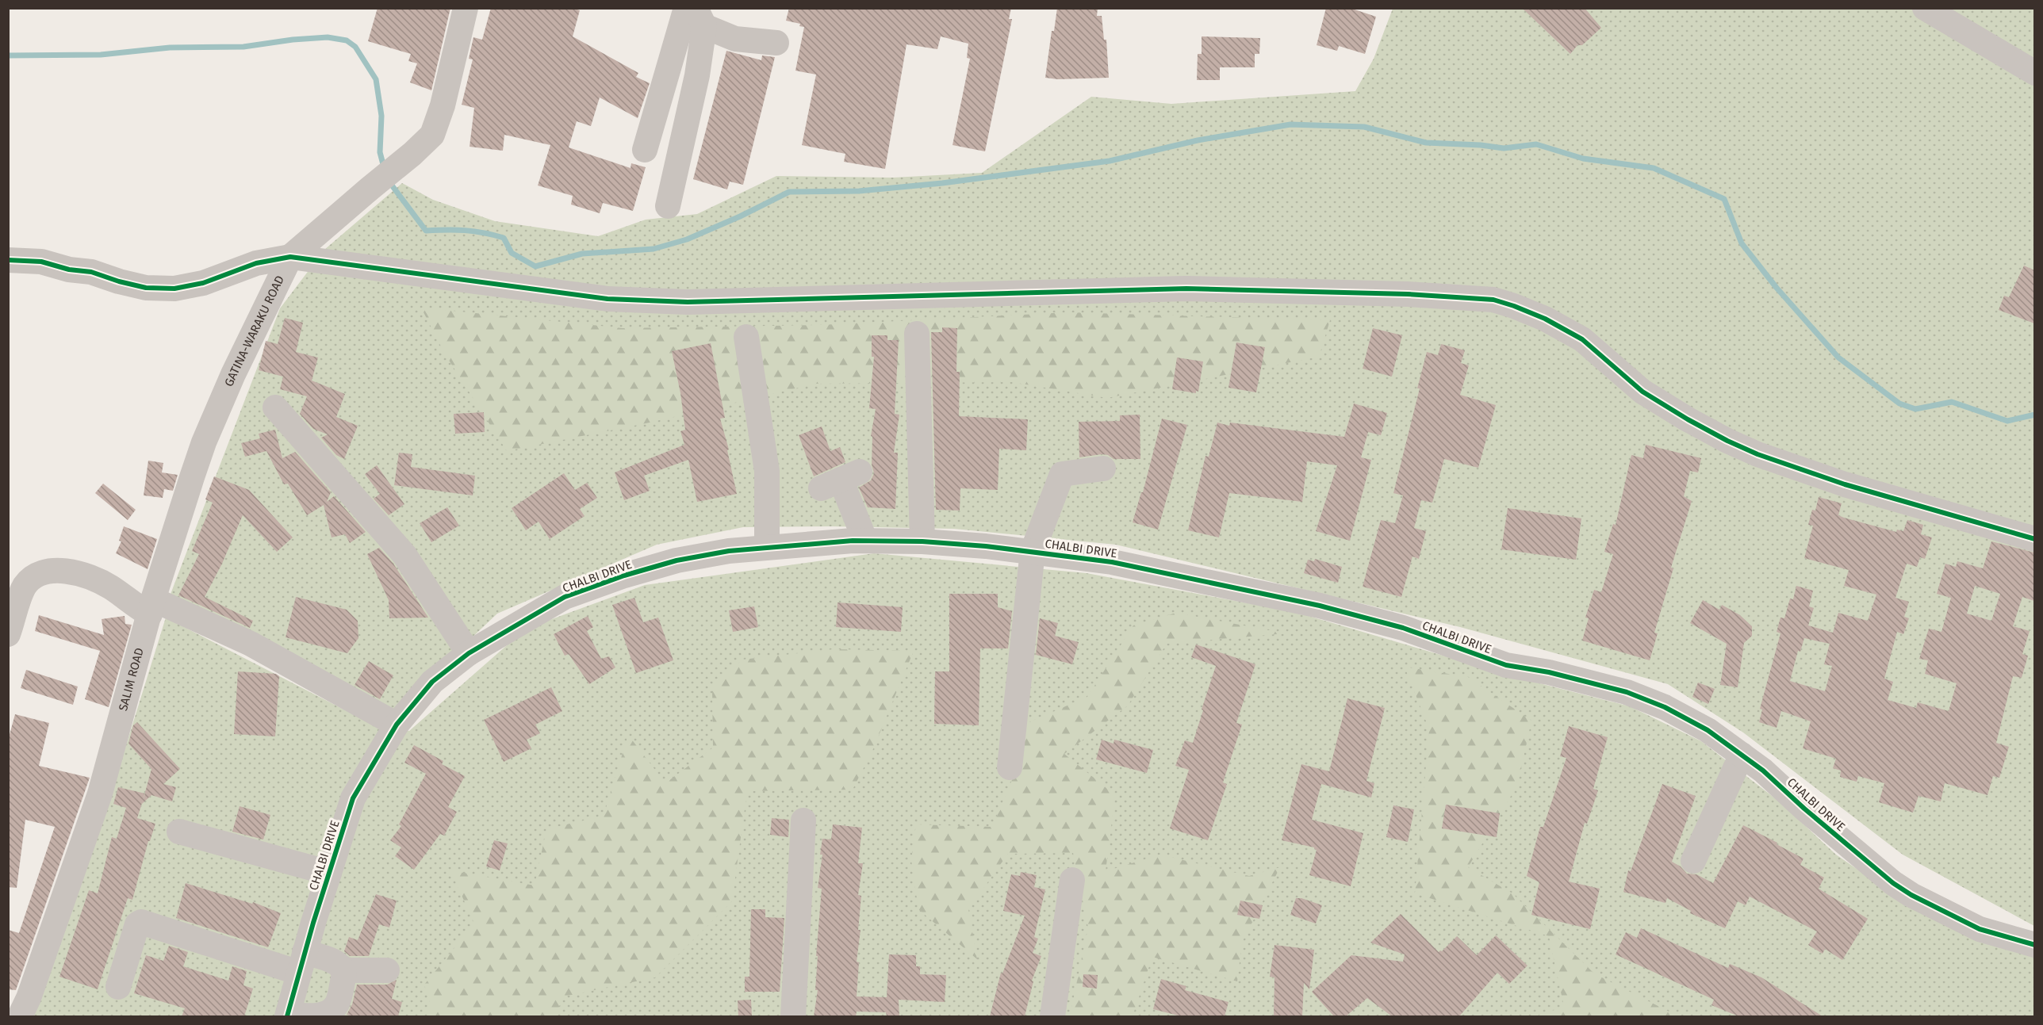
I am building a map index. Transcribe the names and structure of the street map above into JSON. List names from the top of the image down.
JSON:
{
  "streets": {
    "street": ["GATINA-WARAKU ROAD", "CHALBI DRIVE", "SALIM ROAD"]
  },
  "crossings": [
    ["GATINA-WARAKU ROAD", "SALIM ROAD"]
  ]
}
